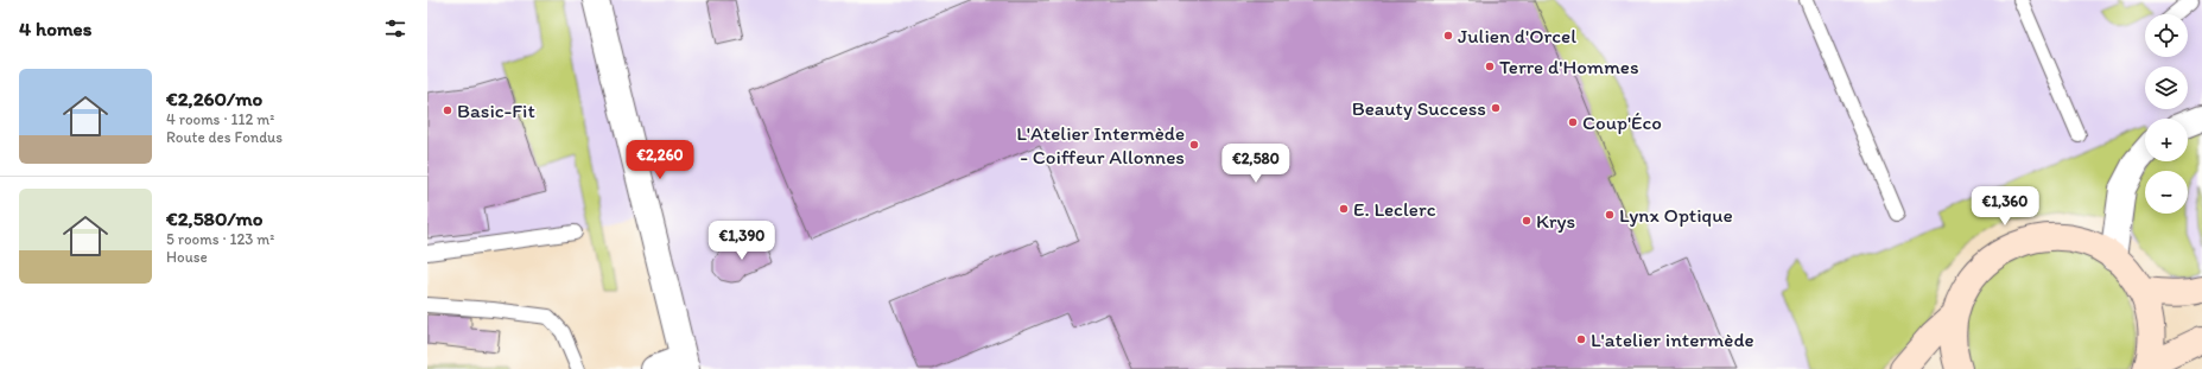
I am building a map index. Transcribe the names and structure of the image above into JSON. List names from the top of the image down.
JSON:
{
  "places": [
    "Julien d'Orcel",
    "Terre d'Hommes",
    "Beauty Success",
    "Basic-Fit",
    "Coup'Éco",
    "L'Atelier Intermède - Coiffeur Allonnes",
    "E. Leclerc",
    "Lynx Optique",
    "Krys",
    "L'atelier intermède"
  ],
  "page": {
    "heading": "4 homes",
    "map_buttons": ["+", "−"],
    "list": [
      {
        "name": "€2,260/mo",
        "note": "4 rooms · 112 m² · Route des Fondus"
      },
      {
        "name": "€2,580/mo",
        "note": "5 rooms · 123 m² · House"
      }
    ],
    "price": [
      "€2,260",
      "€2,580",
      "€1,360",
      "€1,390"
    ]
  }
}
